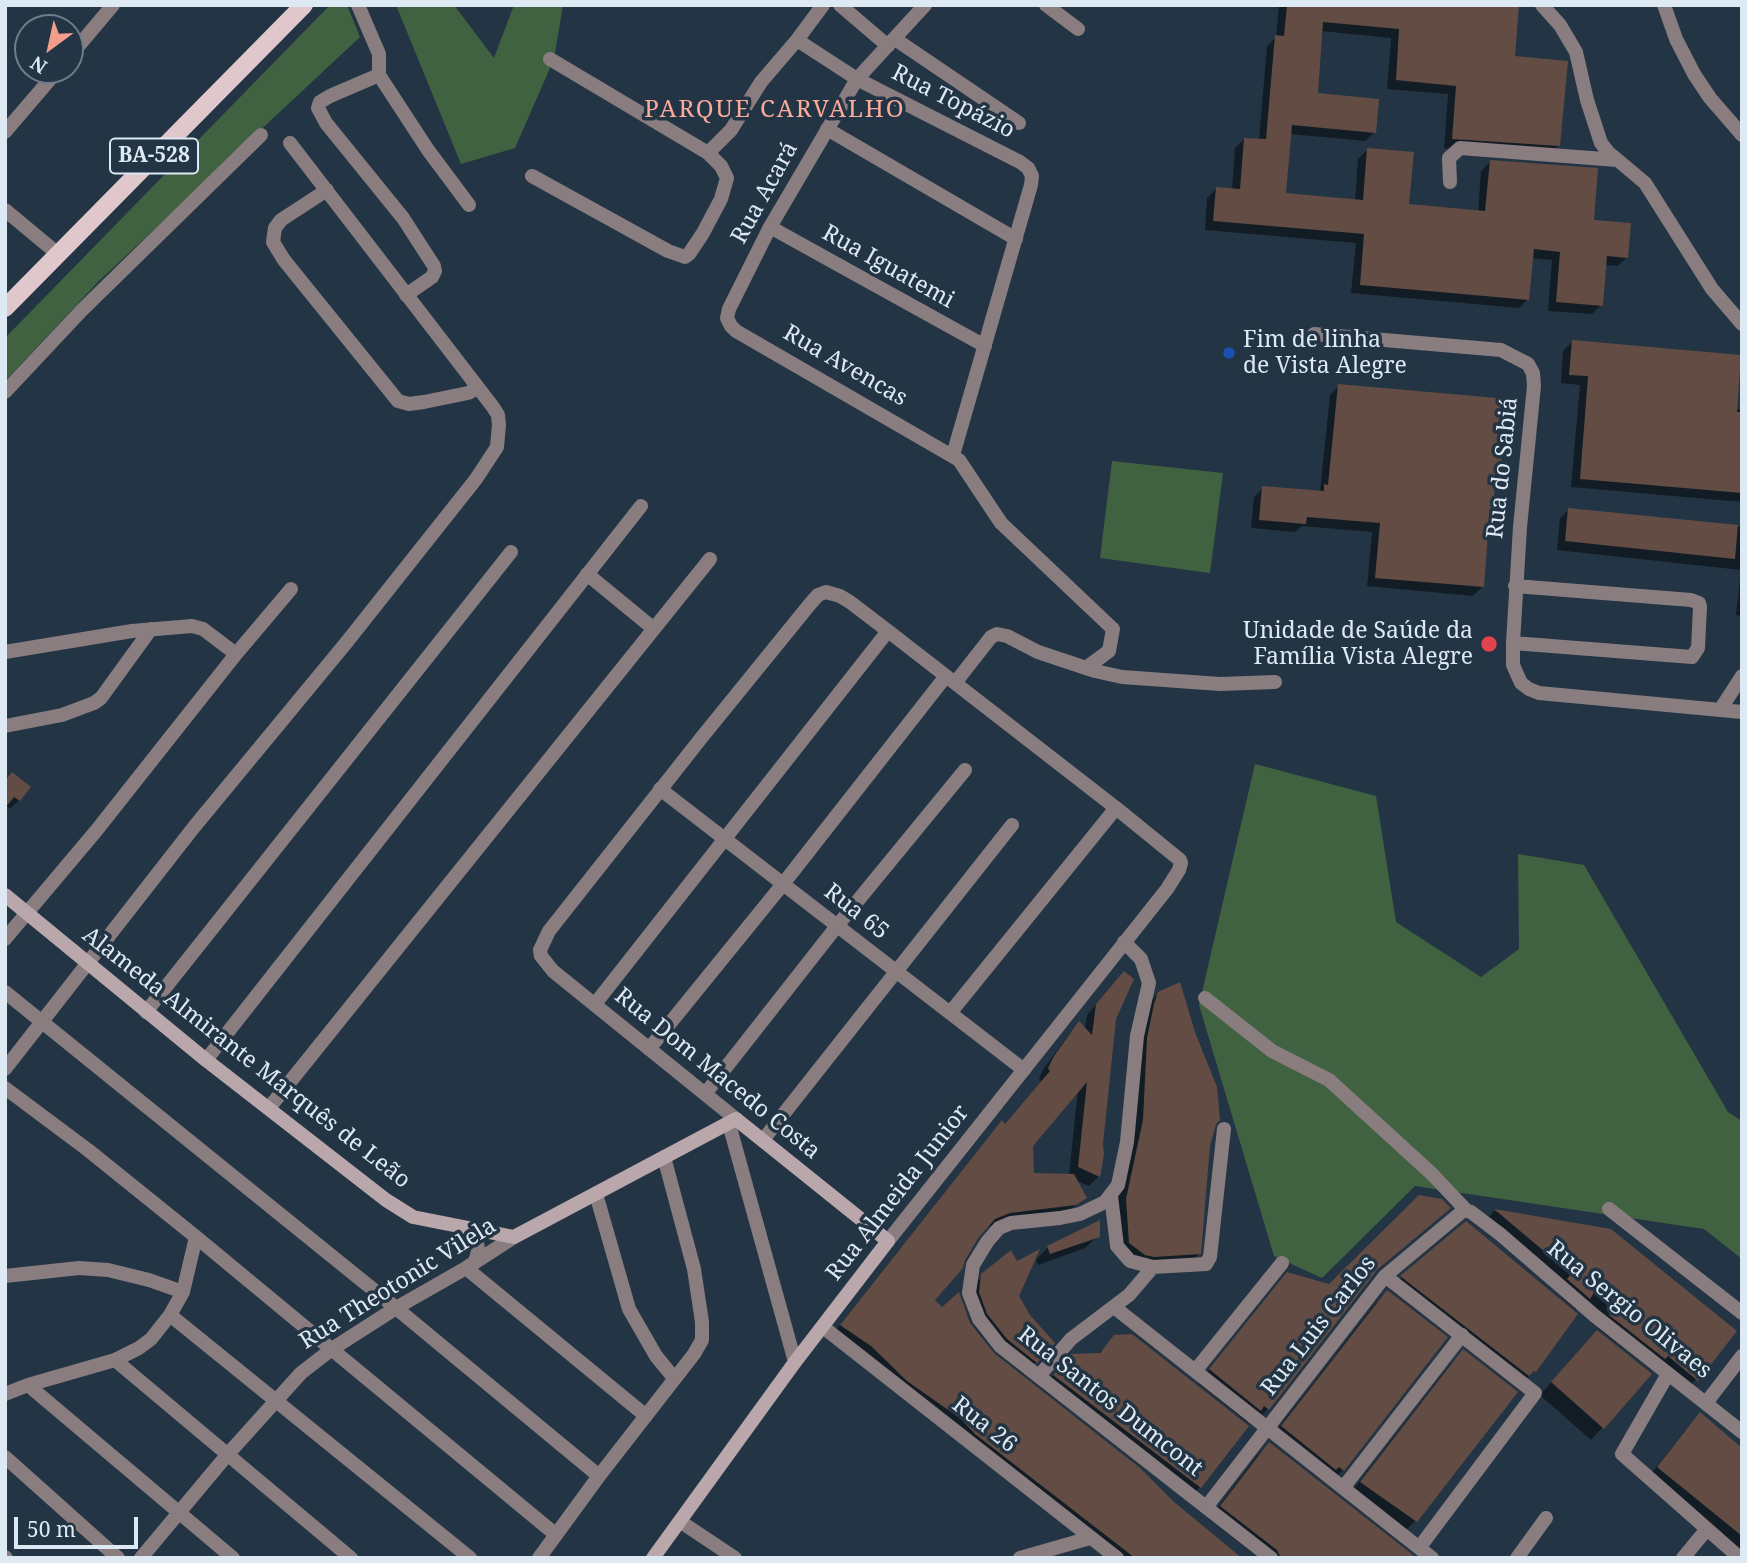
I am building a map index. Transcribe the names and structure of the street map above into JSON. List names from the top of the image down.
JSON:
{
  "streets": {
    "main road": [
      "BA-528",
      "Alameda Almirante Marquês de Leão",
      "Rua Dom Macedo Costa",
      "Rua Almeida Junior",
      "Rua Theotonic Vilela"
    ],
    "street": [
      "Rua Topázio",
      "Rua Acará",
      "Rua Iguatemi",
      "Rua Avencas",
      "Rua do Sabiá",
      "Rua 65",
      "Rua Sergio Olivaes",
      "Rua Luis Carlos",
      "Rua Santos Dumcont",
      "Rua 26"
    ]
  },
  "crossings": [
    ["Rua Topázio", "Rua Acará"],
    ["Rua Acará", "Rua Iguatemi"],
    ["Rua Acará", "Rua Avencas"],
    ["Rua 65", "Rua Dom Macedo Costa"],
    ["Rua 65", "Rua Almeida Junior"],
    ["Alameda Almirante Marquês de Leão", "Rua Theotonic Vilela"],
    ["Rua Dom Macedo Costa", "Rua Almeida Junior"],
    ["Rua Dom Macedo Costa", "Rua Theotonic Vilela"],
    ["Rua Almeida Junior", "Rua 26"],
    ["Rua Sergio Olivaes", "Rua Luis Carlos"],
    ["Rua Luis Carlos", "Rua Santos Dumcont"]
  ],
  "districts": ["PARQUE CARVALHO"],
  "places": ["Fim de linha de Vista Alegre", "Unidade de Saúde da Família Vista Alegre"],
  "scale_bar": "50 m",
  "north": "bottom left"
}
